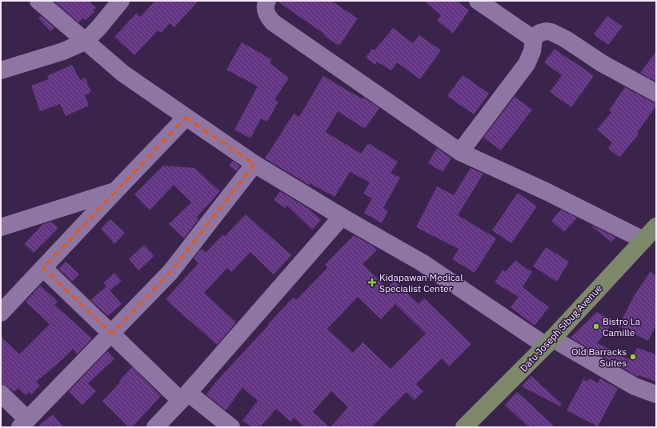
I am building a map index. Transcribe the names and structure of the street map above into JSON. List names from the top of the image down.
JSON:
{
  "streets": {
    "main road": ["Datu Joseph Sibug Avenue"]
  },
  "places": {
    "health": ["Kidapawan Medical Specialist Center"],
    "other": ["Bistro La Camille", "Old Barracks Suites"]
  }
}
